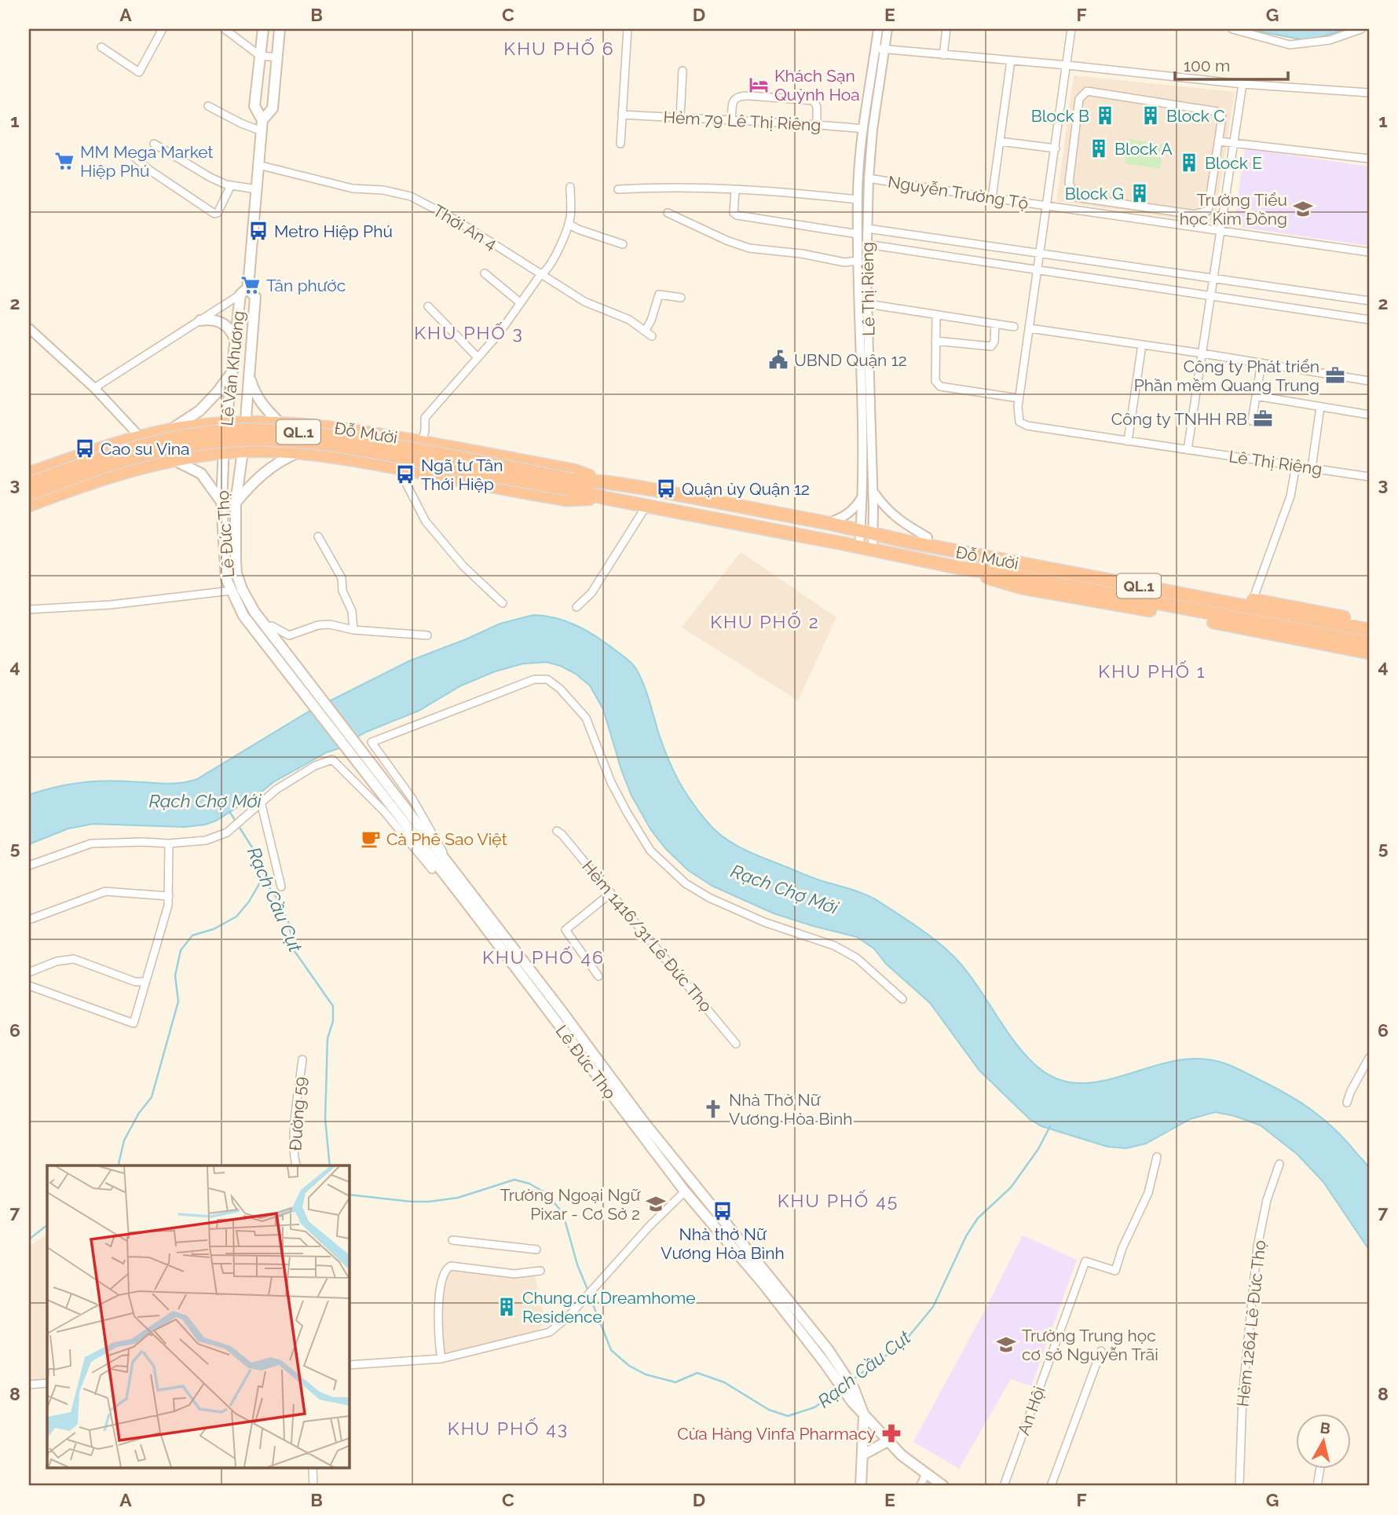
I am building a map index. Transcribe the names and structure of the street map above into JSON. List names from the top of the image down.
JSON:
{
  "streets": {
    "highway": ["QL.1", "Đỗ Mười"],
    "main road": ["Lê Văn Khương", "Lê Đức Thọ"],
    "street": [
      "Hẻm 79 Lê Thị Riêng",
      "Nguyễn Trường Tộ",
      "Thới An 4",
      "Lê Thị Riêng",
      "Hẻm 1416/31 Lê Đức Thọ",
      "Đường 59",
      "Hẻm 1264 Lê Đức Thọ",
      "An Hội"
    ]
  },
  "crossings": [
    ["Hẻm 79 Lê Thị Riêng", "Lê Thị Riêng"],
    ["Nguyễn Trường Tộ", "Lê Thị Riêng"],
    ["Thới An 4", "Lê Văn Khương"],
    ["Lê Thị Riêng", "Đỗ Mười"],
    ["Lê Văn Khương", "Đỗ Mười"],
    ["Lê Văn Khương", "Lê Đức Thọ"],
    ["QL.1", "Đỗ Mười"],
    ["Đỗ Mười", "Lê Đức Thọ"]
  ],
  "districts": [
    "KHU PHỐ 6",
    "KHU PHỐ 3",
    "KHU PHỐ 2",
    "KHU PHỐ 1",
    "KHU PHỐ 46",
    "KHU PHỐ 45",
    "KHU PHỐ 43"
  ],
  "water": ["Rạch Chợ Mới", "Rạch Cầu Cụt"],
  "places": {
    "hotel": ["Khách Sạn Quỳnh Hoa"],
    "building": [
      "Block B",
      "Block C",
      "Block A",
      "Block E",
      "Block G",
      "Chung cư Dreamhome Residence"
    ],
    "supermarket": ["MM Mega Market Hiệp Phú", "Tân phước"],
    "school or university": ["Trường Tiểu học Kim Đồng", "Trường Ngoại Ngữ Pixar - Cơ Sở 2", "Trường Trung học cơ sở Nguyễn Trãi"],
    "bus stop": [
      "Metro Hiệp Phú",
      "Cao su Vina",
      "Ngã tư Tân Thới Hiệp",
      "Quận ủy Quận 12",
      "Nhà thờ Nữ Vương Hòa Bình"
    ],
    "public building": ["UBND Quận 12"],
    "office": ["Công ty Phát triển Phần mềm Quang Trung", "Công ty TNHH RB"],
    "cafe": ["Cà Phê Sao Việt"],
    "church": ["Nhà Thờ Nữ Vương Hòa Bình"],
    "pharmacy": ["Cửa Hàng Vinfa Pharmacy"]
  },
  "scale_bar": "100 m",
  "north": "top",
  "grid": {
    "columns": [
      "A",
      "B",
      "C",
      "D",
      "E",
      "F",
      "G"
    ],
    "rows": [
      "1",
      "2",
      "3",
      "4",
      "5",
      "6",
      "7",
      "8"
    ]
  }
}
